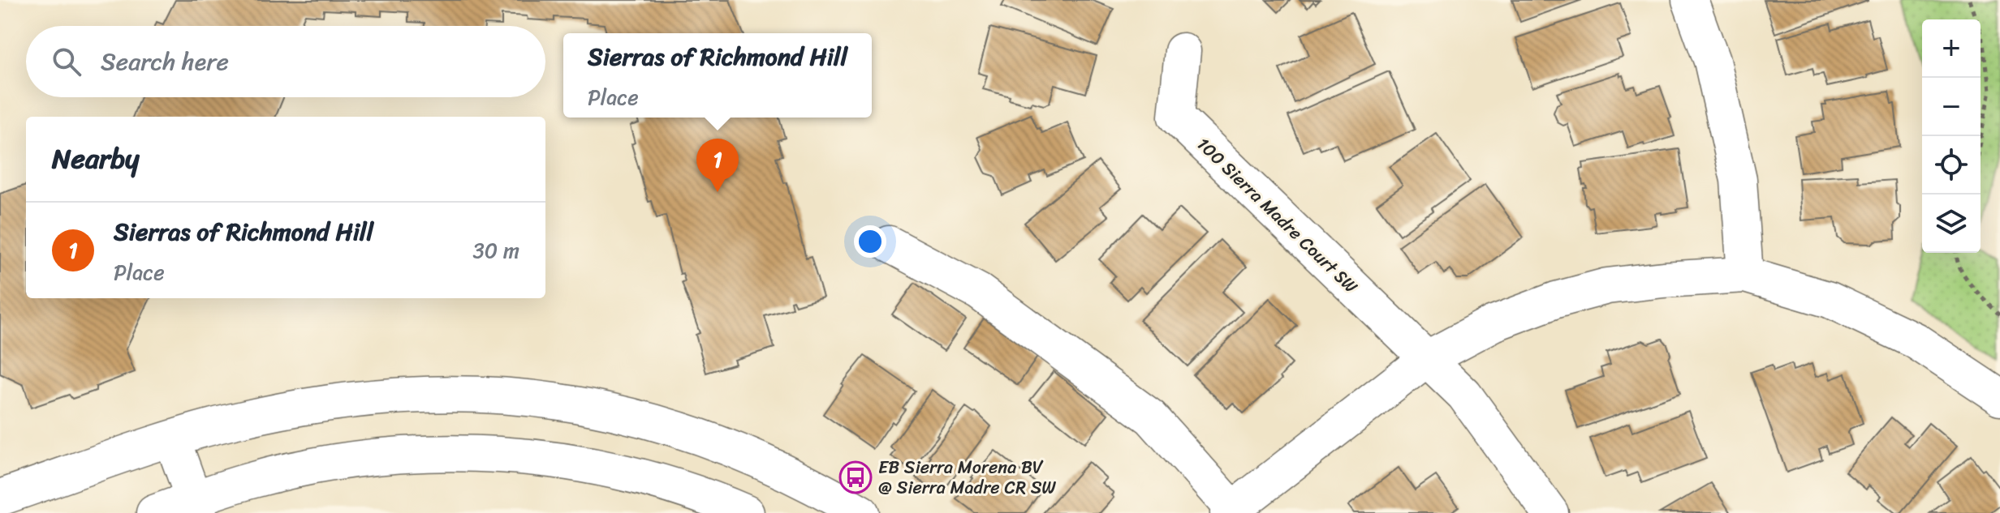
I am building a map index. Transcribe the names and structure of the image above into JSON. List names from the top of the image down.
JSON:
{
  "streets": {
    "street": ["100 Sierra Madre Court SW"]
  },
  "places": {
    "bus stop": ["EB Sierra Morena BV @ Sierra Madre CR SW"]
  },
  "page": {
    "map_buttons": ["+", "−"],
    "search": "Search here",
    "popup": ["Sierras of Richmond Hill", "Place"],
    "heading": "Nearby",
    "pins": "1",
    "list": [
      {
        "mark": "1",
        "name": "Sierras of Richmond Hill",
        "note": "Place",
        "value": "30 m"
      }
    ]
  }
}
